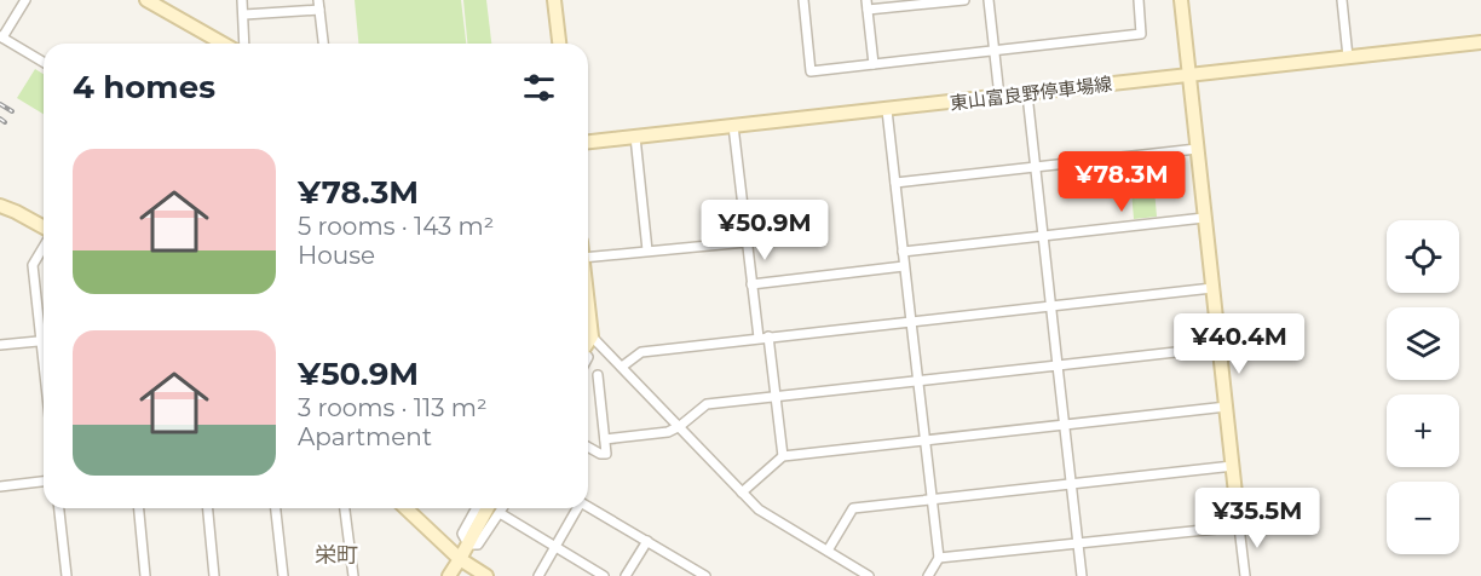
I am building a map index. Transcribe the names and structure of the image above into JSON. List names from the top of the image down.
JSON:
{
  "streets": {
    "main road": ["東山富良野停車場線"]
  },
  "districts": ["栄町"],
  "page": {
    "heading": "4 homes",
    "list": [
      {
        "name": "¥78.3M",
        "note": "5 rooms · 143 m² · House"
      },
      {
        "name": "¥50.9M",
        "note": "3 rooms · 113 m² · Apartment"
      }
    ],
    "price": [
      "¥78.3M",
      "¥50.9M",
      "¥40.4M",
      "¥35.5M"
    ],
    "map_buttons": ["+", "−"]
  }
}
